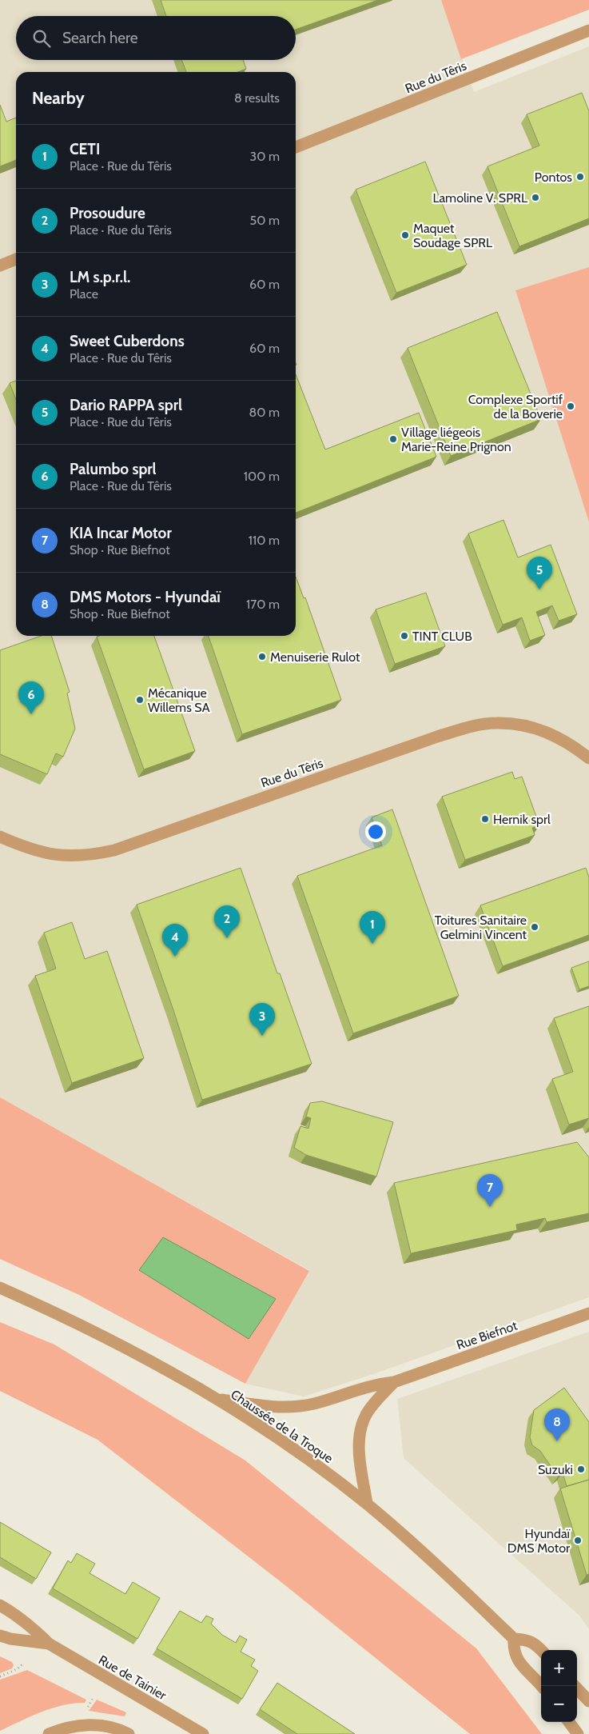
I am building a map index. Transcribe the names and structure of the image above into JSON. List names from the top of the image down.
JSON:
{
  "streets": {
    "street": [
      "Rue du Têris",
      "Rue Biefnot",
      "Chaussée de la Troque",
      "Rue de Tainier"
    ]
  },
  "crossings": [
    ["Rue Biefnot", "Chaussée de la Troque"]
  ],
  "places": [
    "Pontos",
    "Lamoline V. SPRL",
    "Maquet Soudage SPRL",
    "Complexe Sportif de la Boverie",
    "Village liégeois Marie-Reine Prignon",
    "TINT CLUB",
    "Menuiserie Rulot",
    "Mécanique Willems SA",
    "Hernik sprl",
    "Toitures Sanitaire Gelmini Vincent",
    "Suzuki",
    "Hyundaï DMS Motor"
  ],
  "page": {
    "search": "Search here",
    "heading": ["Nearby", "8 results"],
    "list": [
      {
        "mark": "1",
        "name": "CETI",
        "note": "Place · Rue du Têris",
        "value": "30 m"
      },
      {
        "mark": "2",
        "name": "Prosoudure",
        "note": "Place · Rue du Têris",
        "value": "50 m"
      },
      {
        "mark": "3",
        "name": "LM s.p.r.l.",
        "note": "Place",
        "value": "60 m"
      },
      {
        "mark": "4",
        "name": "Sweet Cuberdons",
        "note": "Place · Rue du Têris",
        "value": "60 m"
      },
      {
        "mark": "5",
        "name": "Dario RAPPA sprl",
        "note": "Place · Rue du Têris",
        "value": "80 m"
      },
      {
        "mark": "6",
        "name": "Palumbo sprl",
        "note": "Place · Rue du Têris",
        "value": "100 m"
      },
      {
        "mark": "7",
        "name": "KIA Incar Motor",
        "note": "Shop · Rue Biefnot",
        "value": "110 m"
      },
      {
        "mark": "8",
        "name": "DMS Motors - Hyundaï",
        "note": "Shop · Rue Biefnot",
        "value": "170 m"
      }
    ],
    "pins": [
      "5",
      "6",
      "2",
      "1",
      "4",
      "3",
      "7",
      "8"
    ],
    "map_buttons": ["+", "−"]
  }
}
